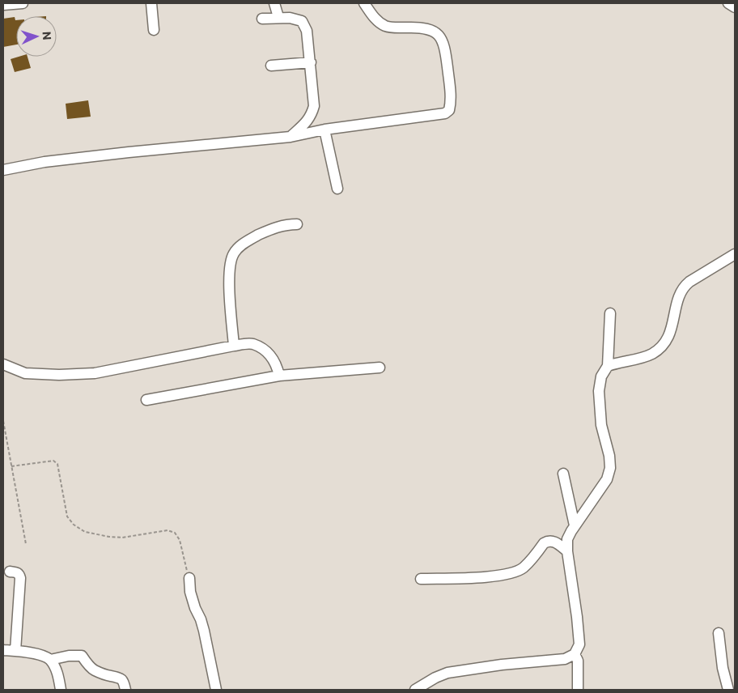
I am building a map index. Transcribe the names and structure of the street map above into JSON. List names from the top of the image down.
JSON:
{
  "north": "right"
}
